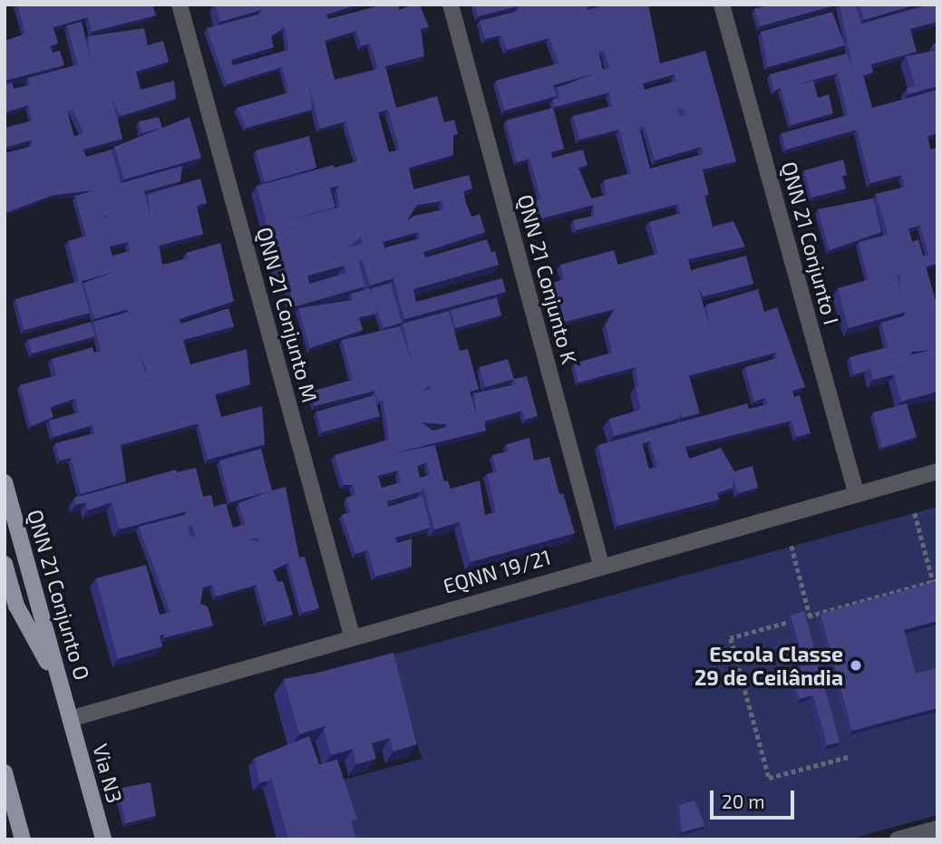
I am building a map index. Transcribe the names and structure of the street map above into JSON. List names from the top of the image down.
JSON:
{
  "streets": {
    "main road": ["QNN 21 Conjunto O", "Via N3"],
    "street": [
      "QNN 21 Conjunto I",
      "QNN 21 Conjunto K",
      "QNN 21 Conjunto M",
      "EQNN 19/21"
    ]
  },
  "crossings": [
    ["QNN 21 Conjunto I", "EQNN 19/21"],
    ["QNN 21 Conjunto K", "EQNN 19/21"],
    ["QNN 21 Conjunto M", "EQNN 19/21"],
    ["EQNN 19/21", "QNN 21 Conjunto O"],
    ["EQNN 19/21", "Via N3"],
    ["QNN 21 Conjunto O", "Via N3"]
  ],
  "places": ["Escola Classe 29 de Ceilândia"],
  "scale_bar": "20 m"
}
